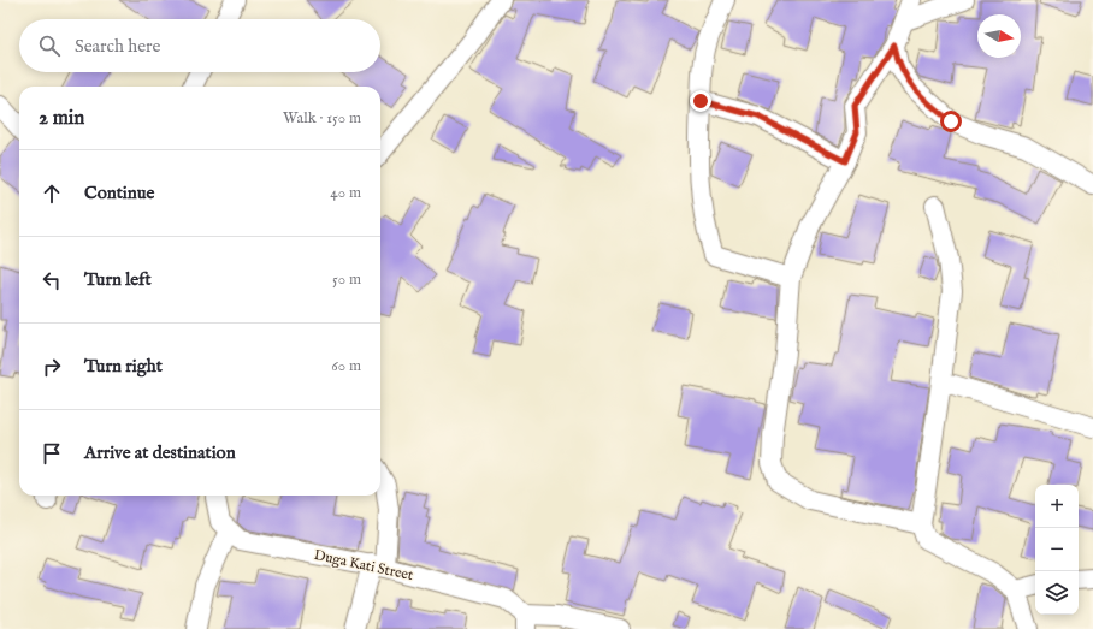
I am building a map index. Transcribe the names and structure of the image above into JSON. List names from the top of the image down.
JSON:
{
  "streets": {
    "street": ["Duga Kati Street"]
  },
  "north": "right",
  "page": {
    "search": "Search here",
    "heading": ["2 min", "Walk · 150 m"],
    "list": [
      ["Continue", "40 m"],
      ["Turn left", "50 m"],
      ["Turn right", "60 m"],
      "Arrive at destination"
    ],
    "map_buttons": ["+", "−"]
  }
}
